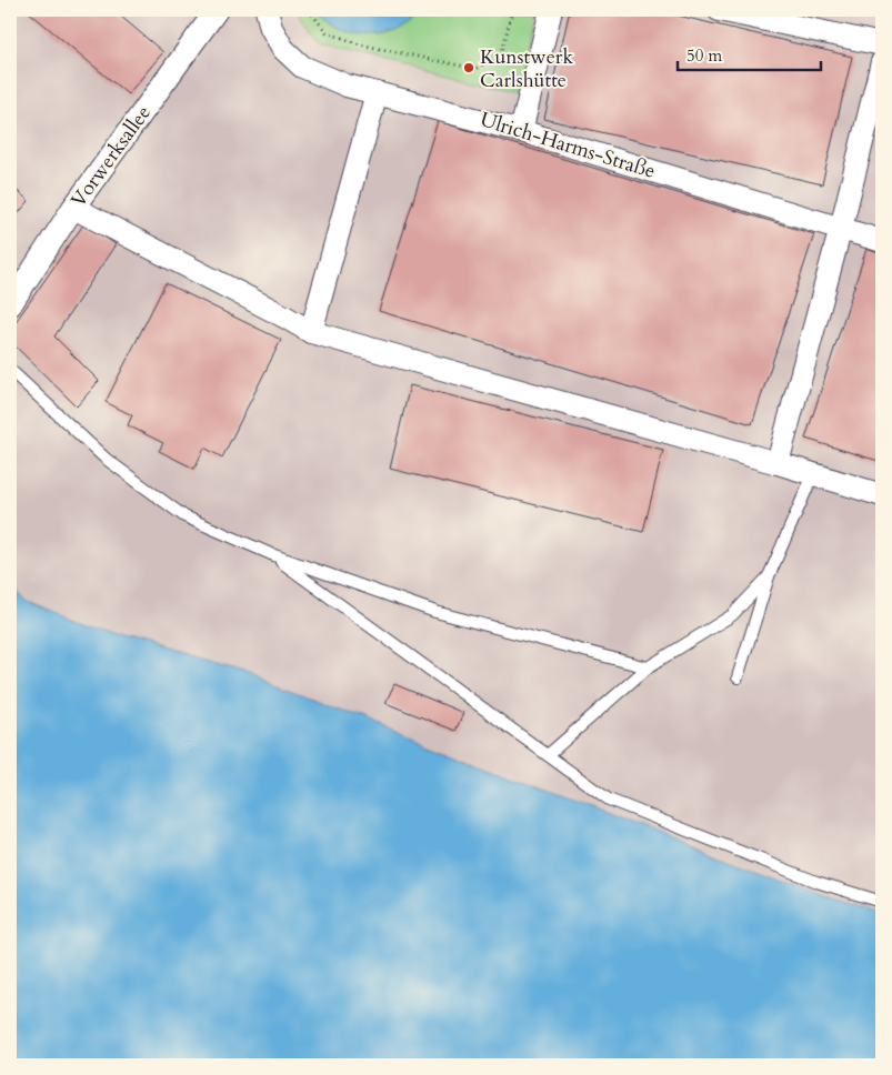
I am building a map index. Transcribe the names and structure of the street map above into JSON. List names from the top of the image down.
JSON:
{
  "streets": {
    "street": ["Ulrich-Harms-Straße", "Vorwerksallee"]
  },
  "places": ["Kunstwerk Carlshütte"],
  "scale_bar": "50 m"
}
